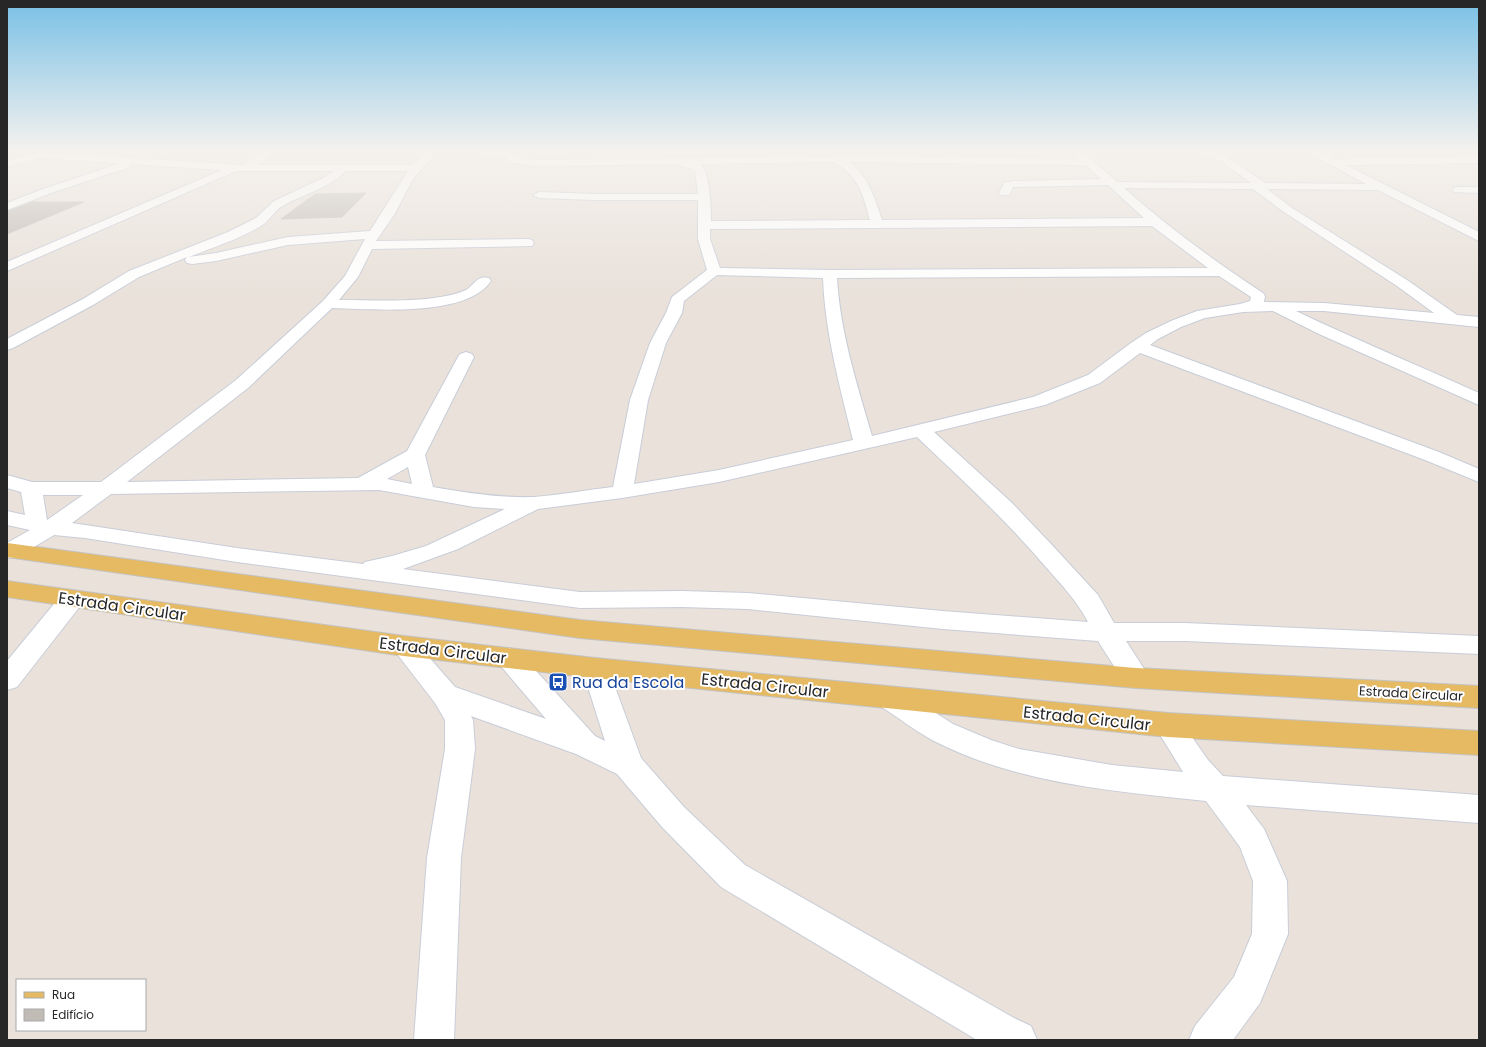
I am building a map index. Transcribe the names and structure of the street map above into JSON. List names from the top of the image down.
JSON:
{
  "streets": {
    "main road": ["Estrada Circular"]
  },
  "places": {
    "bus stop": ["Rua da Escola"]
  },
  "legend": ["Rua", "Edifício"]
}
